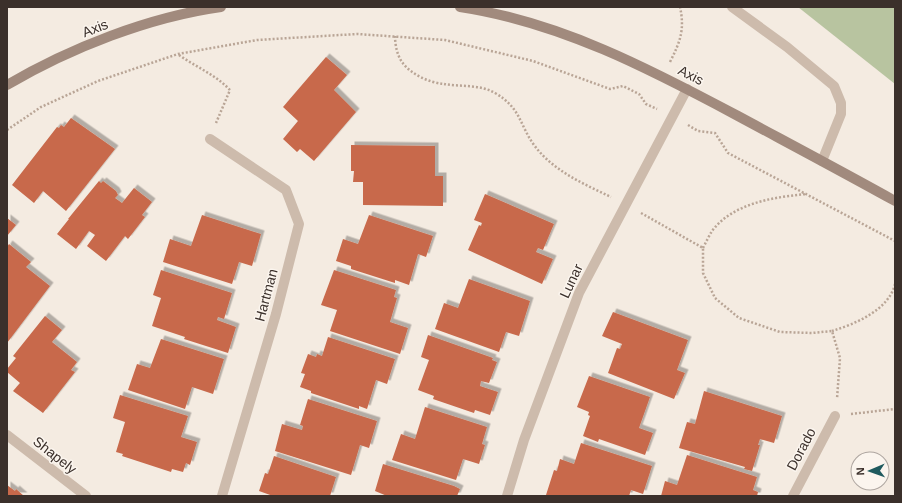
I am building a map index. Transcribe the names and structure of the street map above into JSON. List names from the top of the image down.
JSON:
{
  "streets": {
    "street": [
      "Axis",
      "Lunar",
      "Hartman",
      "Dorado",
      "Shapely"
    ]
  },
  "crossings": [
    ["Axis", "Lunar"]
  ],
  "north": "left"
}
